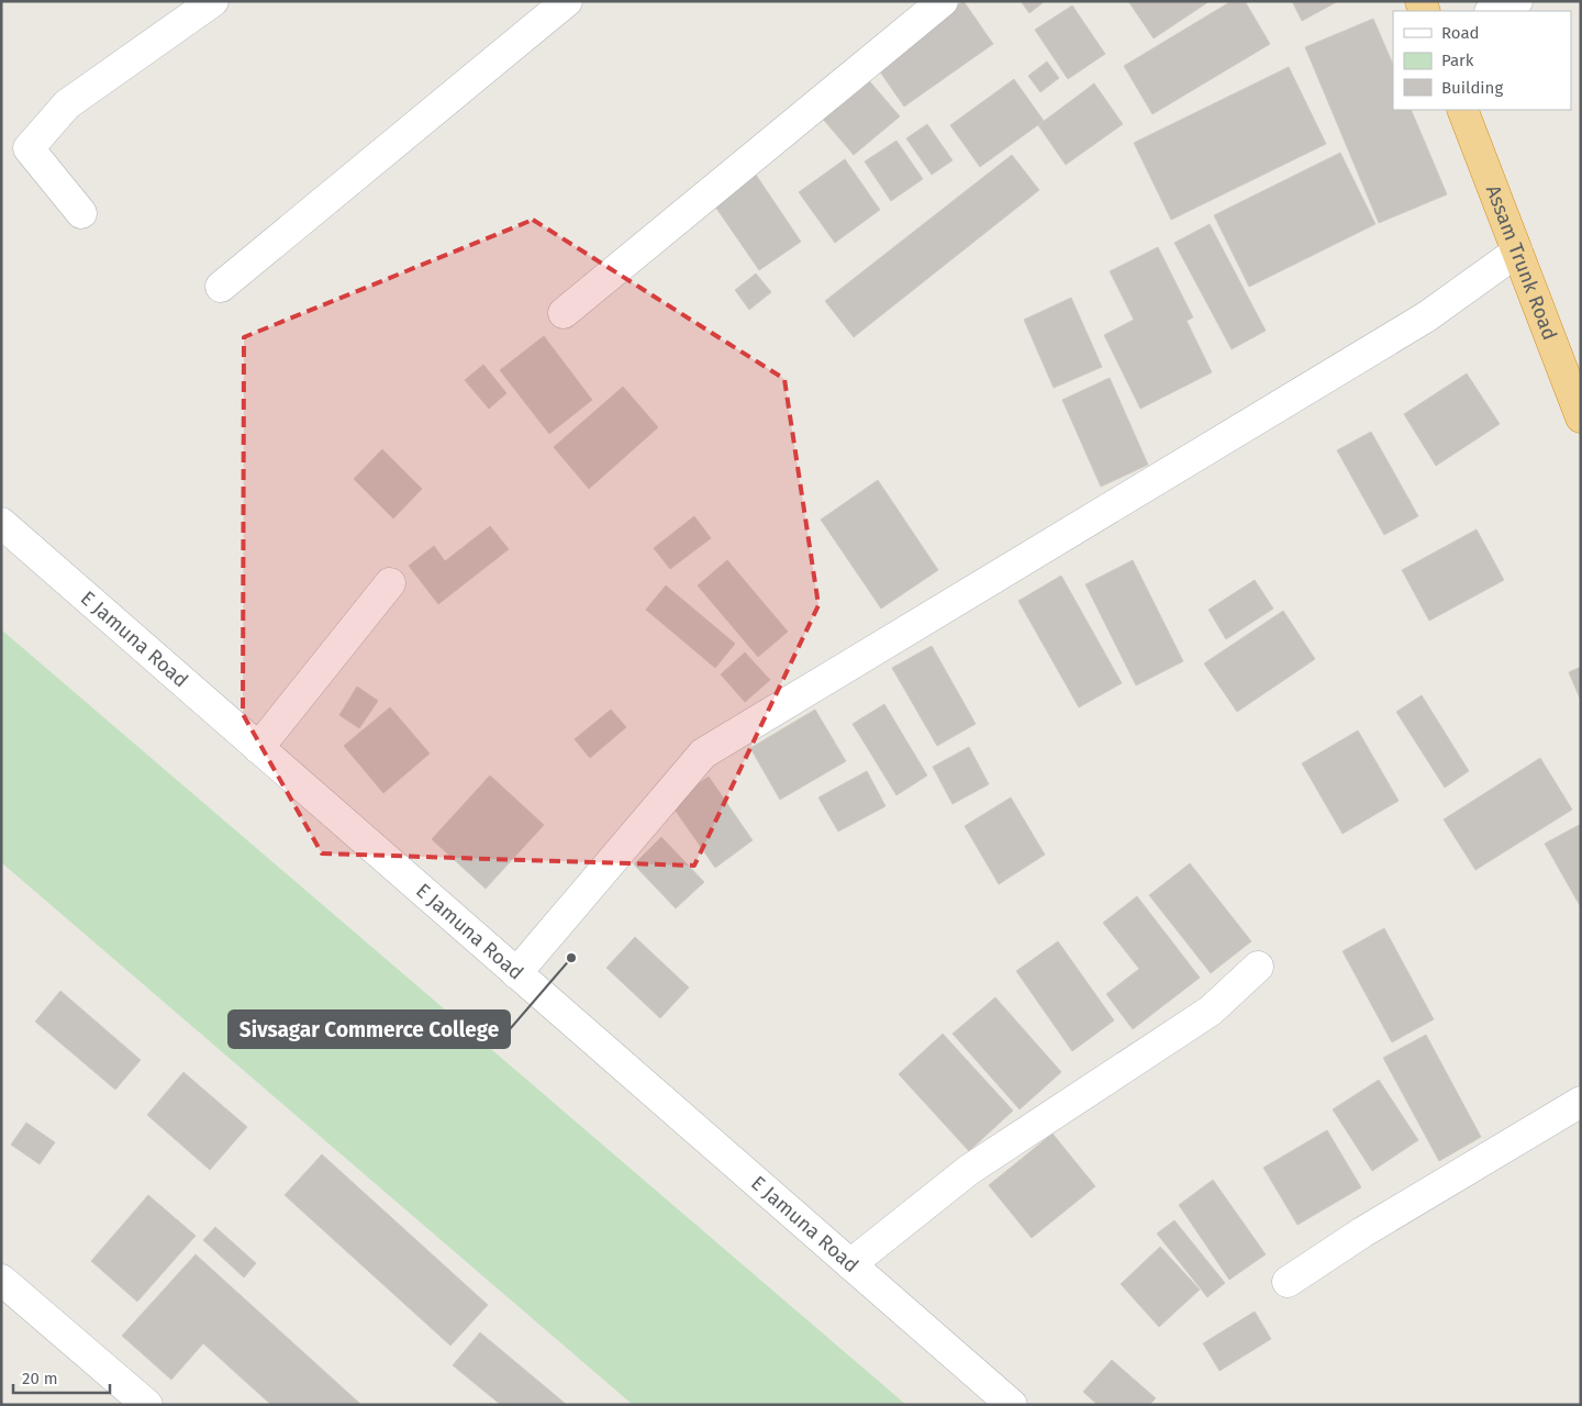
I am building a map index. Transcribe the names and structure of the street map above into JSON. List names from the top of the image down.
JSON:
{
  "streets": {
    "highway": ["Assam Trunk Road"],
    "street": ["E Jamuna Road"]
  },
  "places": ["Sivsagar Commerce College"],
  "legend": ["Road", "Park", "Building"],
  "scale_bar": "20 m"
}
